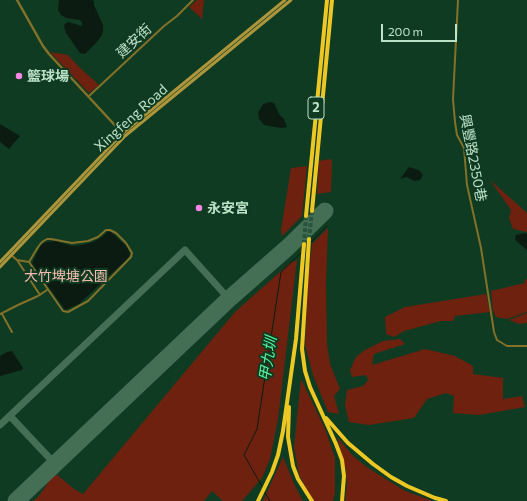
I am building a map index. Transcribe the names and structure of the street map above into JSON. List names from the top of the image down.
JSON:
{
  "streets": {
    "highway": ["2"],
    "main road": ["Xingfeng Road"],
    "street": ["建安街", "興豐路2350巷"]
  },
  "water": ["甲九圳"],
  "parks": ["大竹埤塘公園"],
  "places": ["籃球場", "永安宮"],
  "scale_bar": "200 m"
}
